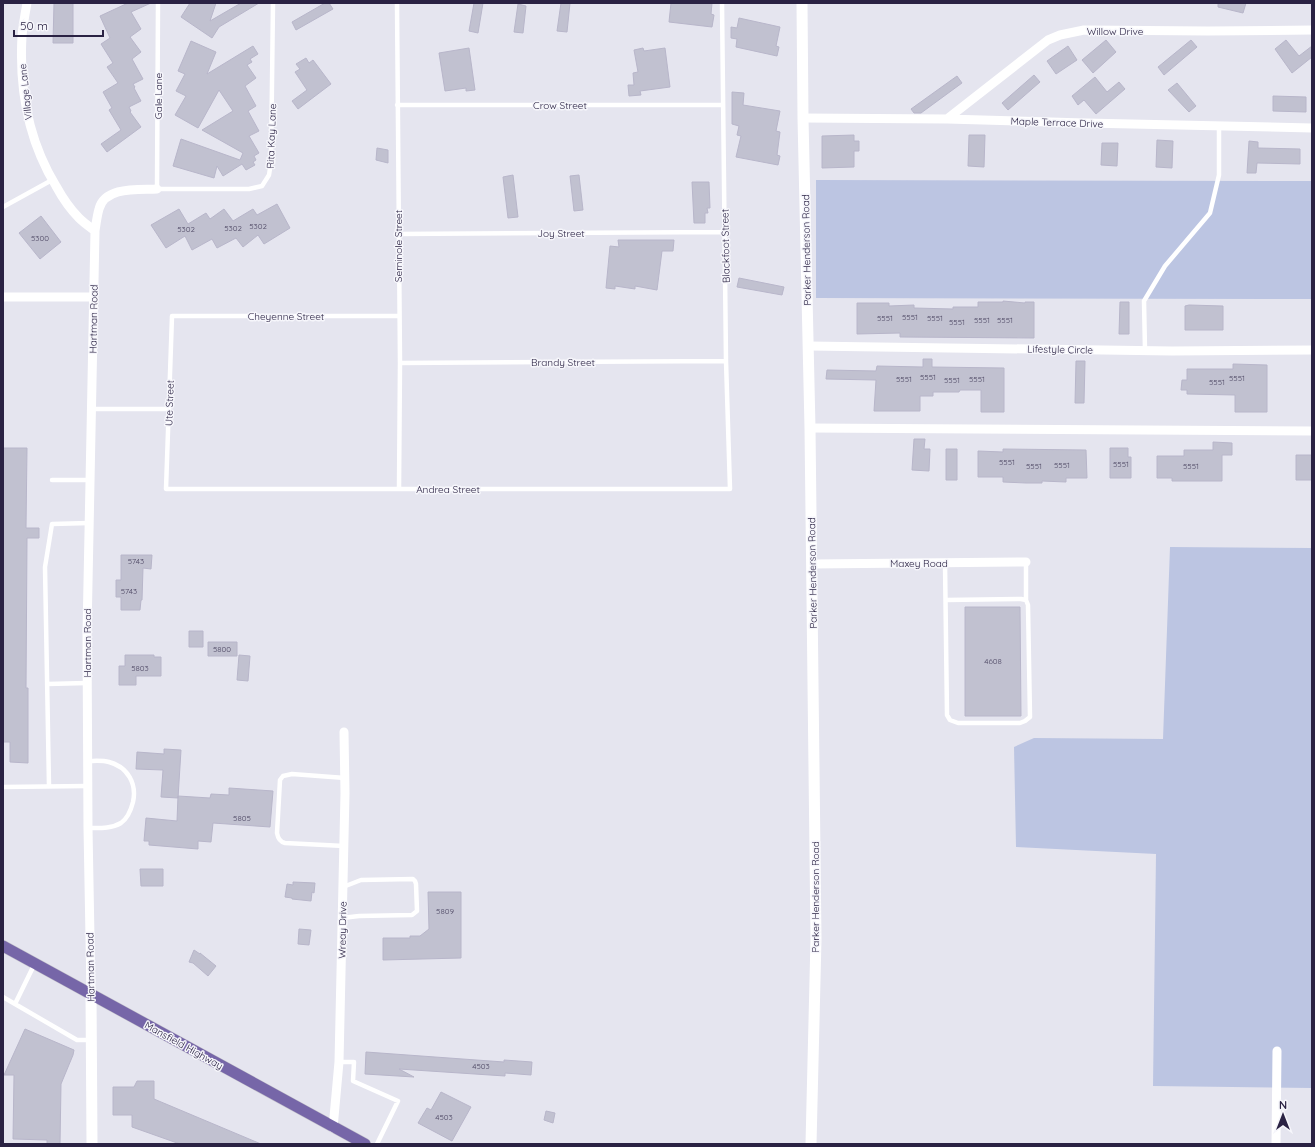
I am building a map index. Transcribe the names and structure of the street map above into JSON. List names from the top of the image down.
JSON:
{
  "streets": {
    "main road": ["Mansfield Highway"],
    "street": [
      "Willow Drive",
      "Village Lane",
      "Maple Terrace Drive",
      "Parker Henderson Road",
      "Hartman Road",
      "Lifestyle Circle",
      "Maxey Road",
      "Wreay Drive"
    ],
    "lane": [
      "Gale Lane",
      "Crow Street",
      "Rita Kay Lane",
      "Joy Street",
      "Seminole Street",
      "Blackfoot Street",
      "Cheyenne Street",
      "Brandy Street",
      "Ute Street",
      "Andrea Street"
    ]
  },
  "crossings": [
    ["Willow Drive", "Maple Terrace Drive"],
    ["Village Lane", "Hartman Road"],
    ["Gale Lane", "Rita Kay Lane"],
    ["Gale Lane", "Hartman Road"],
    ["Crow Street", "Seminole Street"],
    ["Crow Street", "Blackfoot Street"],
    ["Maple Terrace Drive", "Parker Henderson Road"],
    ["Rita Kay Lane", "Hartman Road"],
    ["Joy Street", "Seminole Street"],
    ["Joy Street", "Blackfoot Street"],
    ["Seminole Street", "Cheyenne Street"],
    ["Seminole Street", "Brandy Street"],
    ["Seminole Street", "Andrea Street"],
    ["Blackfoot Street", "Brandy Street"],
    ["Blackfoot Street", "Andrea Street"],
    ["Parker Henderson Road", "Lifestyle Circle"],
    ["Parker Henderson Road", "Maxey Road"],
    ["Cheyenne Street", "Ute Street"],
    ["Hartman Road", "Mansfield Highway"],
    ["Ute Street", "Andrea Street"],
    ["Wreay Drive", "Mansfield Highway"]
  ],
  "house_numbers": [
    "5302",
    "5302",
    "5302",
    "5300",
    "5551",
    "5551",
    "5551",
    "5551",
    "5551",
    "5551",
    "5551",
    "5551",
    "5551",
    "5551",
    "5551",
    "5551",
    "5551",
    "5551",
    "5551",
    "5551",
    "5551",
    "5743",
    "5743",
    "5800",
    "4608",
    "5803",
    "5805",
    "5809",
    "4503",
    "4503"
  ],
  "scale_bar": "50 m",
  "north": "top"
}
